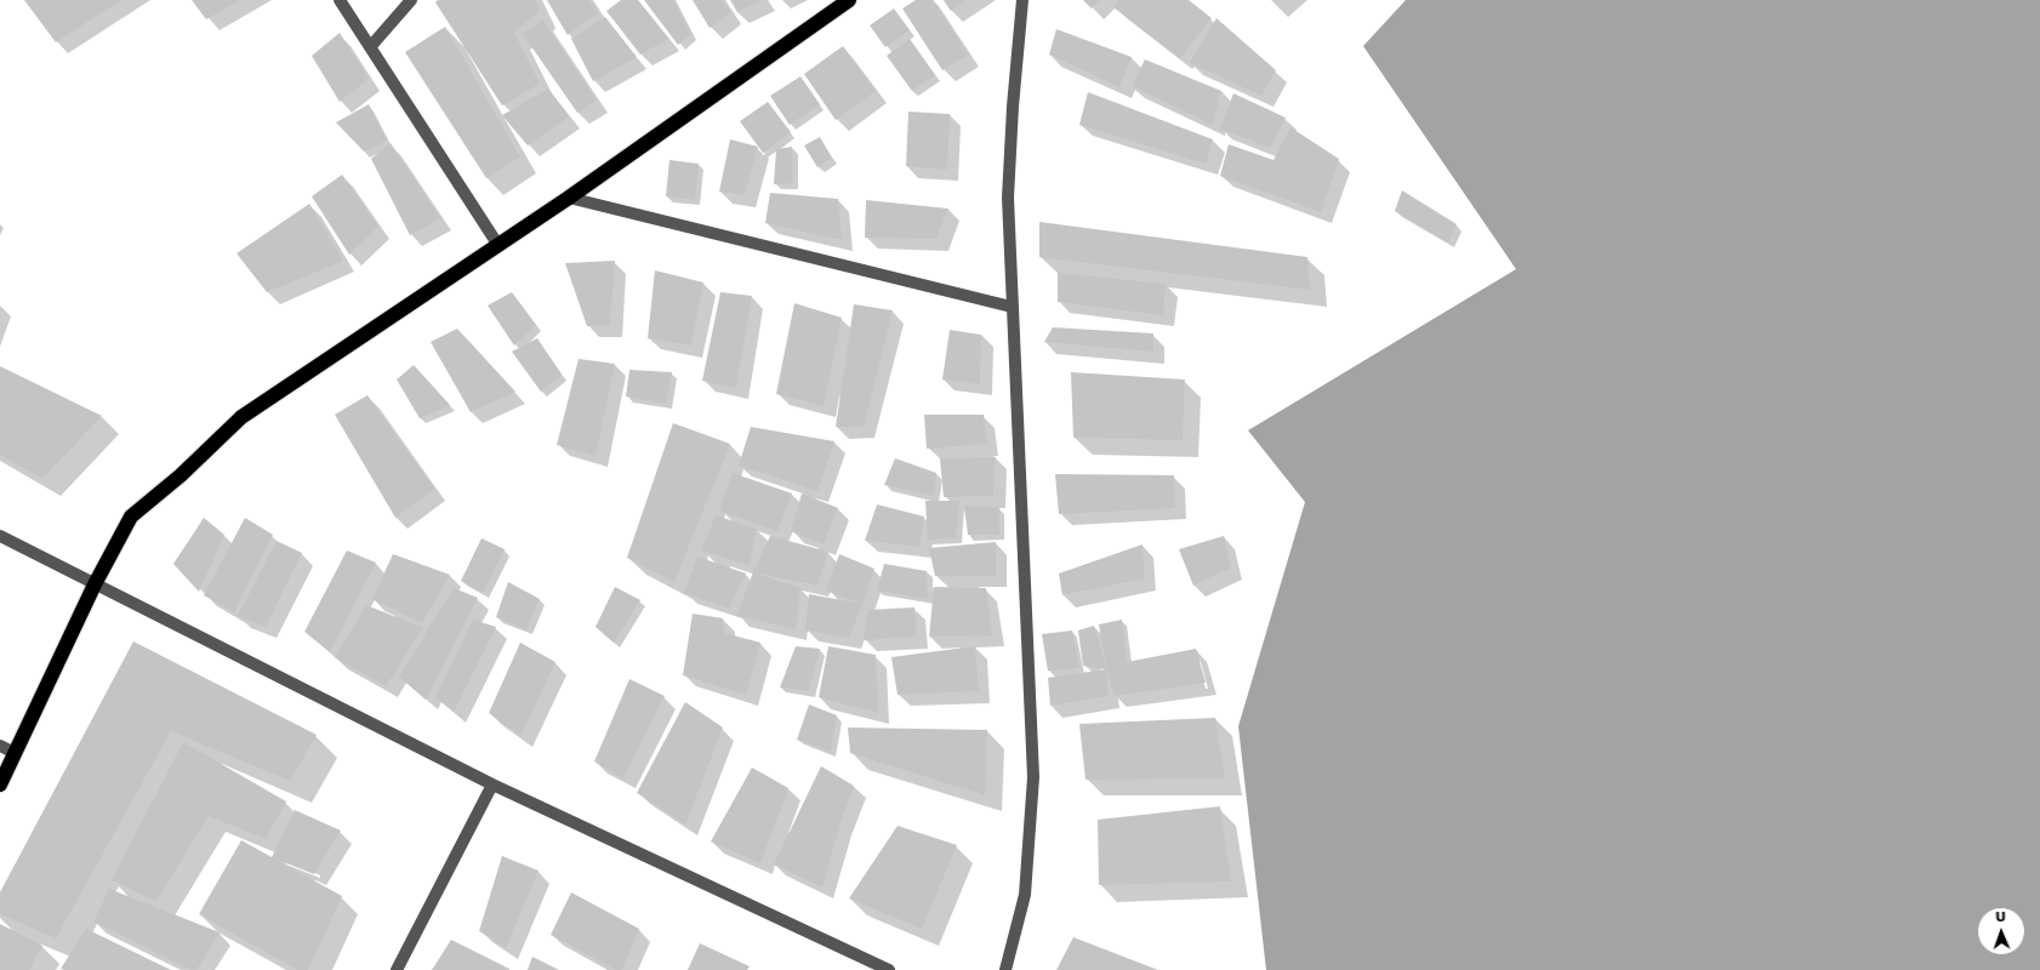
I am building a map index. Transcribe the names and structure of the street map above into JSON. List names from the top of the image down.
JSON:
{
  "north": "top"
}
